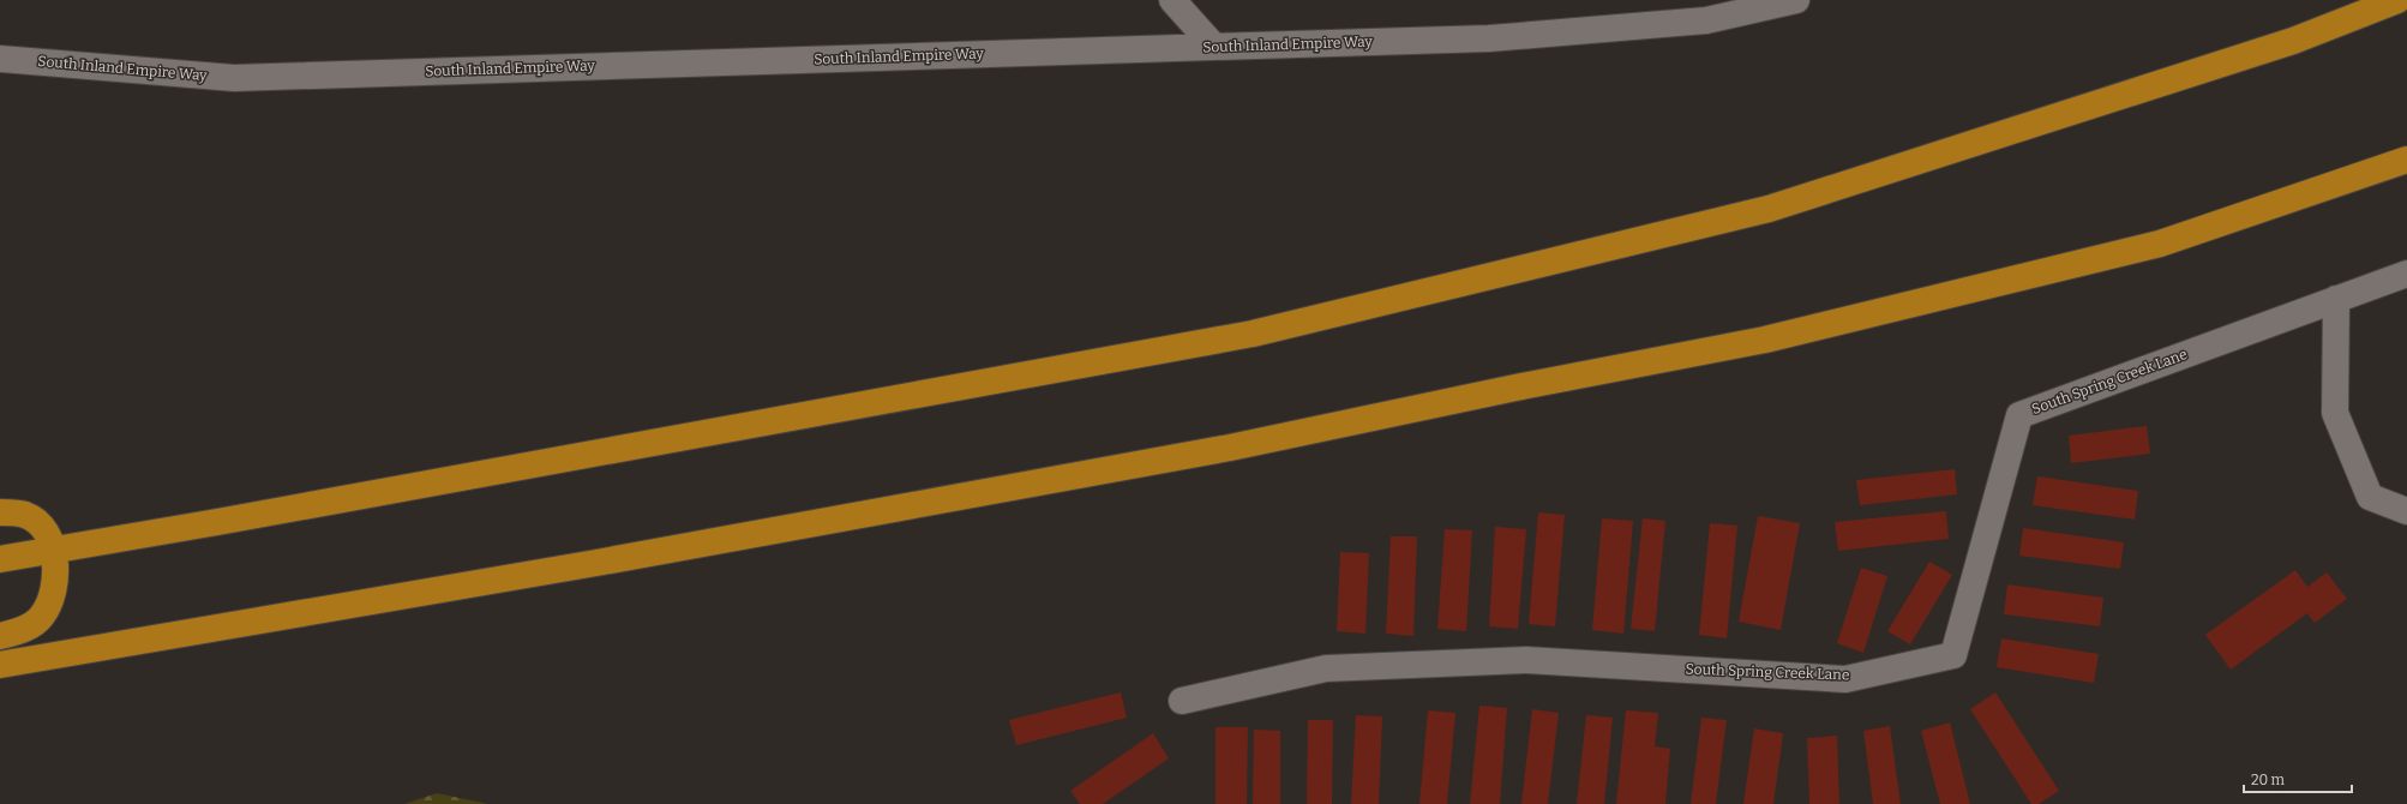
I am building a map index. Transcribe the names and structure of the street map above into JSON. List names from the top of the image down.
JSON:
{
  "streets": {
    "street": ["South Inland Empire Way", "South Spring Creek Lane"]
  },
  "scale_bar": "20 m"
}
